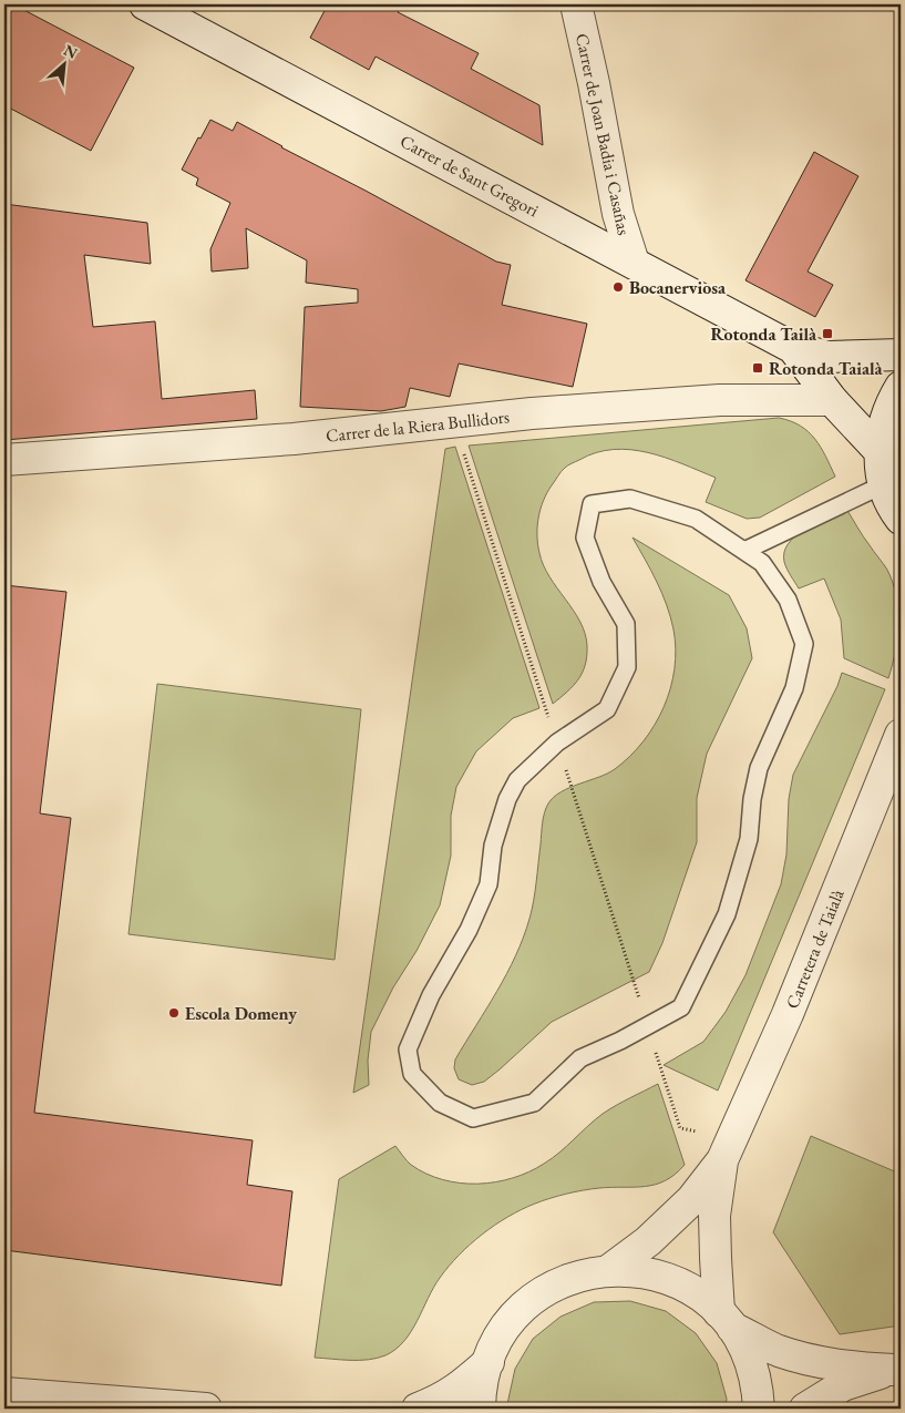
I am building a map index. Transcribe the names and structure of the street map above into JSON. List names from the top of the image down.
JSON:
{
  "streets": {
    "street": [
      "Carrer de Joan Badia i Casañas",
      "Carrer de Sant Gregori",
      "Carrer de la Riera Bullidors",
      "Carretera de Taialà"
    ]
  },
  "crossings": [
    ["Carrer de Joan Badia i Casañas", "Carrer de Sant Gregori"],
    ["Carrer de Sant Gregori", "Carrer de la Riera Bullidors"]
  ],
  "places": {
    "other": ["Bocanerviosa", "Escola Domeny"],
    "transit": ["Rotonda Tailà", "Rotonda Taialà"]
  },
  "north": "top right"
}
